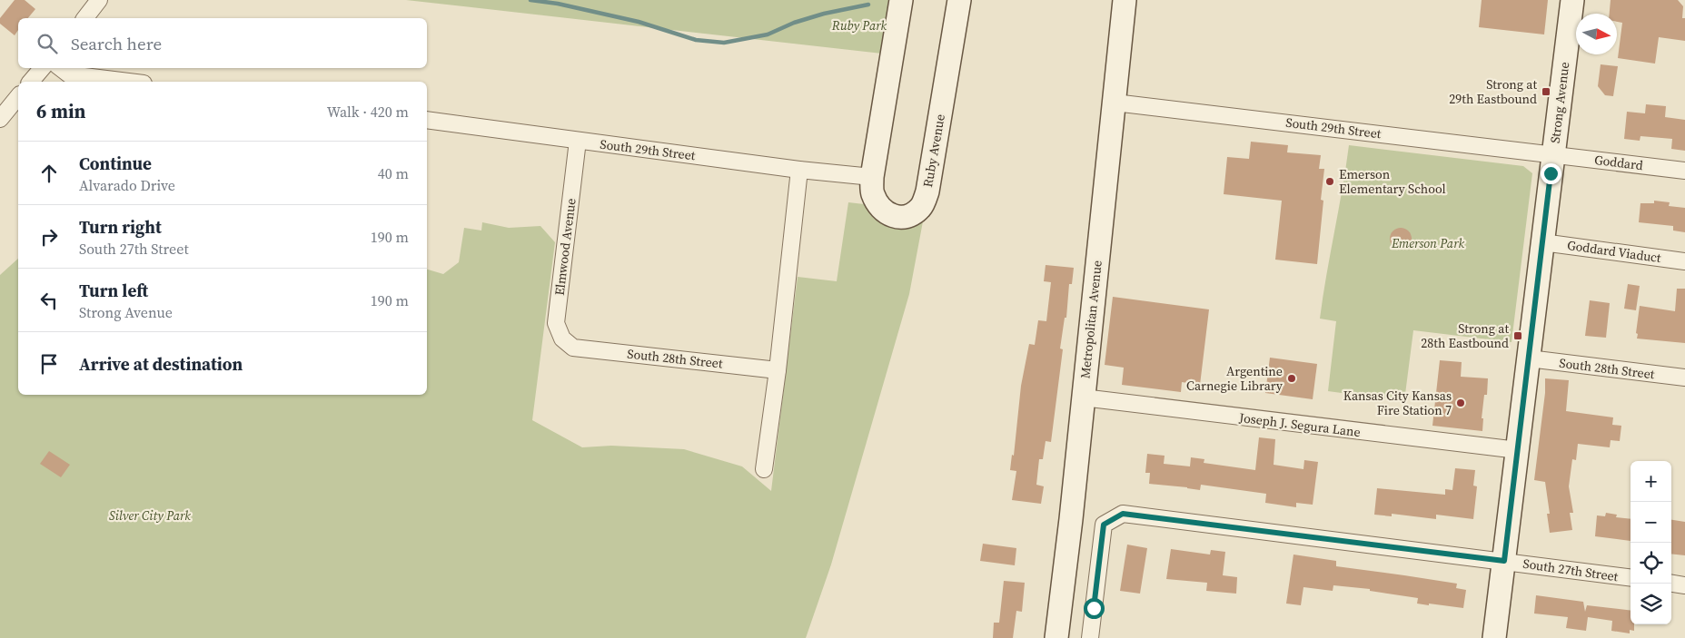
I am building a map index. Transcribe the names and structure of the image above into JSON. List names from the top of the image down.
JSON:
{
  "streets": {
    "street": [
      "Strong Avenue",
      "South 29th Street",
      "Ruby Avenue",
      "Goddard",
      "Elmwood Avenue",
      "Goddard Viaduct",
      "Metropolitan Avenue",
      "South 28th Street",
      "Joseph J. Segura Lane",
      "South 27th Street"
    ]
  },
  "crossings": [
    ["Strong Avenue", "South 29th Street"],
    ["Strong Avenue", "Goddard"],
    ["Strong Avenue", "Goddard Viaduct"],
    ["Strong Avenue", "South 28th Street"],
    ["Strong Avenue", "Joseph J. Segura Lane"],
    ["Strong Avenue", "South 27th Street"],
    ["South 29th Street", "Ruby Avenue"],
    ["South 29th Street", "Goddard"],
    ["South 29th Street", "Elmwood Avenue"],
    ["South 29th Street", "Metropolitan Avenue"],
    ["Elmwood Avenue", "South 28th Street"],
    ["Metropolitan Avenue", "Joseph J. Segura Lane"]
  ],
  "parks": ["Ruby Park", "Emerson Park", "Silver City Park"],
  "places": {
    "transit": ["Strong at 29th Eastbound", "Strong at 28th Eastbound"],
    "other": ["Emerson Elementary School", "Argentine Carnegie Library", "Kansas City Kansas Fire Station 7"]
  },
  "north": "right",
  "page": {
    "search": "Search here",
    "heading": ["6 min", "Walk · 420 m"],
    "list": [
      ["Continue", "Alvarado Drive", "40 m"],
      ["Turn right", "South 27th Street", "190 m"],
      ["Turn left", "Strong Avenue", "190 m"],
      "Arrive at destination"
    ],
    "map_buttons": ["+", "−"]
  }
}
